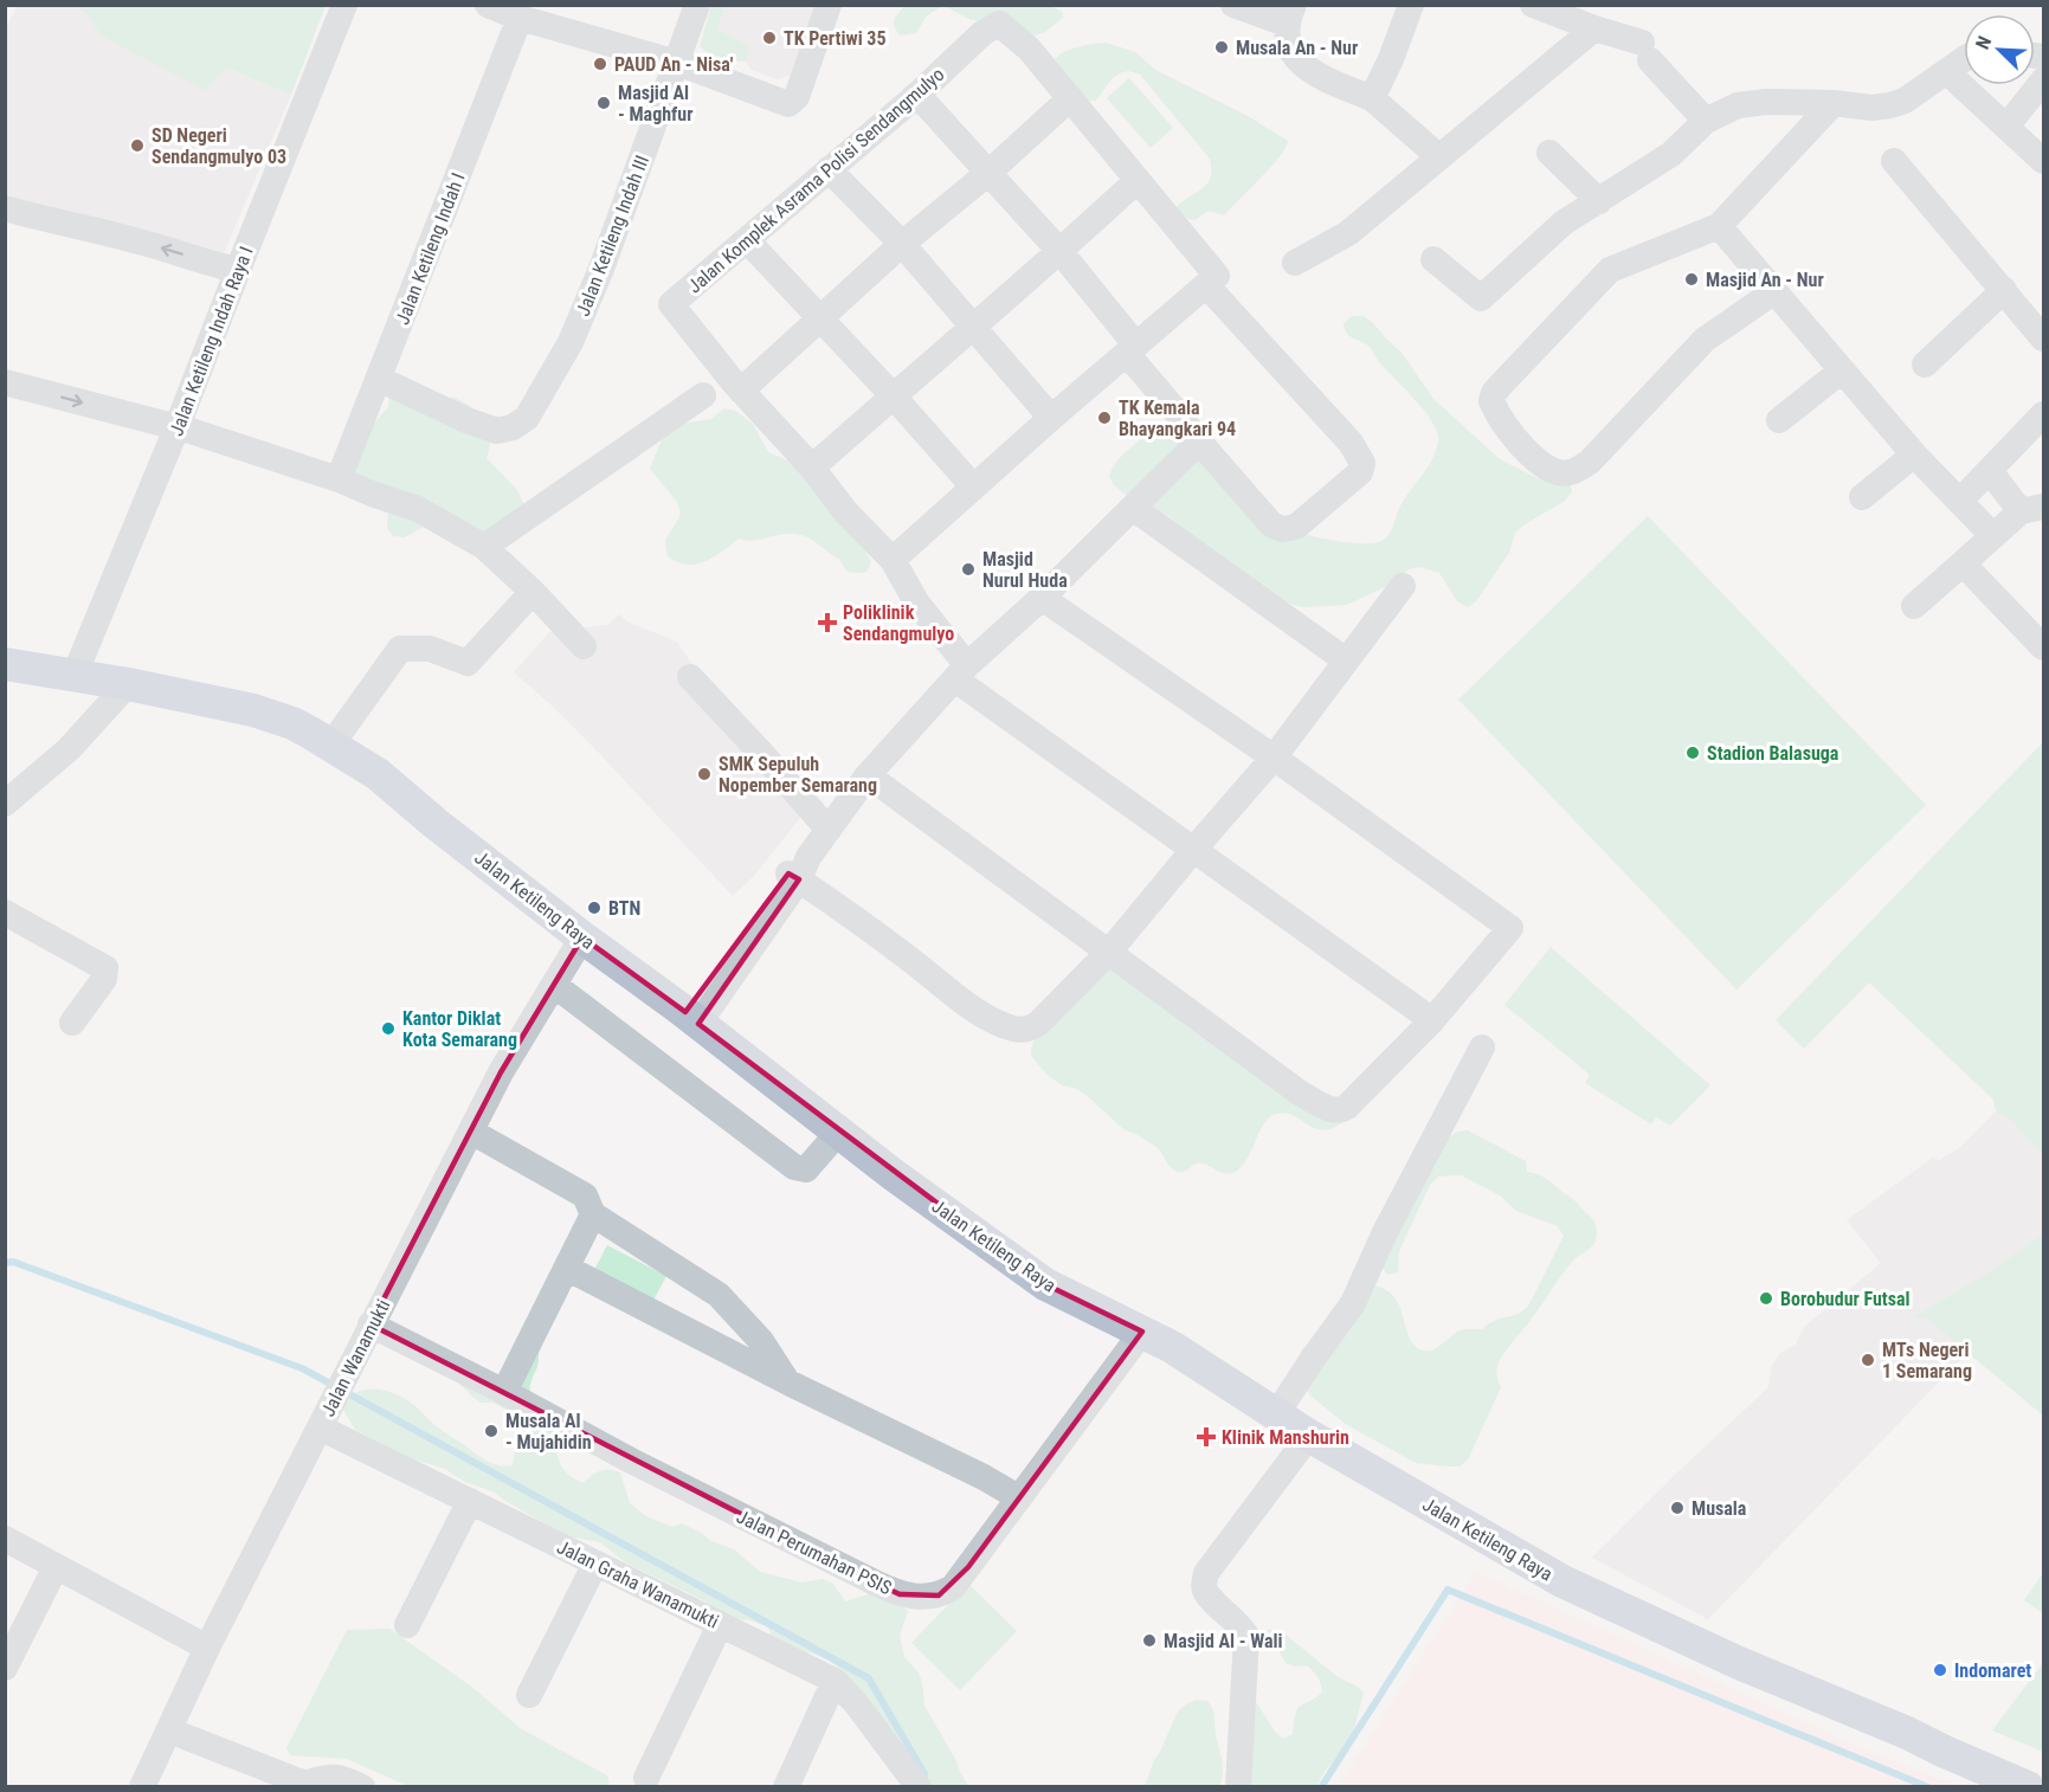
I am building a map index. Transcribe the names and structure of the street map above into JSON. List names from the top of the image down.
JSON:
{
  "streets": {
    "main road": ["Jalan Ketileng Raya"],
    "street": [
      "Jalan Komplek Asrama Polisi Sendangmulyo",
      "Jalan Ketileng Indah III",
      "Jalan Ketileng Indah I",
      "Jalan Ketileng Indah Raya I",
      "Jalan Wanamukti",
      "Jalan Perumahan PSIS",
      "Jalan Graha Wanamukti"
    ]
  },
  "crossings": [
    ["Jalan Ketileng Indah III", "Jalan Ketileng Indah I"],
    ["Jalan Ketileng Indah Raya I", "Jalan Ketileng Raya"],
    ["Jalan Ketileng Raya", "Jalan Wanamukti"],
    ["Jalan Ketileng Raya", "Jalan Perumahan PSIS"],
    ["Jalan Wanamukti", "Jalan Perumahan PSIS"],
    ["Jalan Wanamukti", "Jalan Graha Wanamukti"]
  ],
  "places": {
    "other": [
      "TK Pertiwi 35",
      "Musala An - Nur",
      "PAUD An - Nisa'",
      "Masjid Al - Maghfur",
      "SD Negeri Sendangmulyo 03",
      "Masjid An - Nur",
      "TK Kemala Bhayangkari 94",
      "Masjid Nurul Huda",
      "Stadion Balasuga",
      "SMK Sepuluh Nopember Semarang",
      "BTN",
      "Kantor Diklat Kota Semarang",
      "Borobudur Futsal",
      "MTs Negeri 1 Semarang",
      "Musala Al - Mujahidin",
      "Musala",
      "Masjid Al - Wali",
      "Indomaret"
    ],
    "health": ["Poliklinik Sendangmulyo", "Klinik Manshurin"]
  },
  "north": "top left"
}
